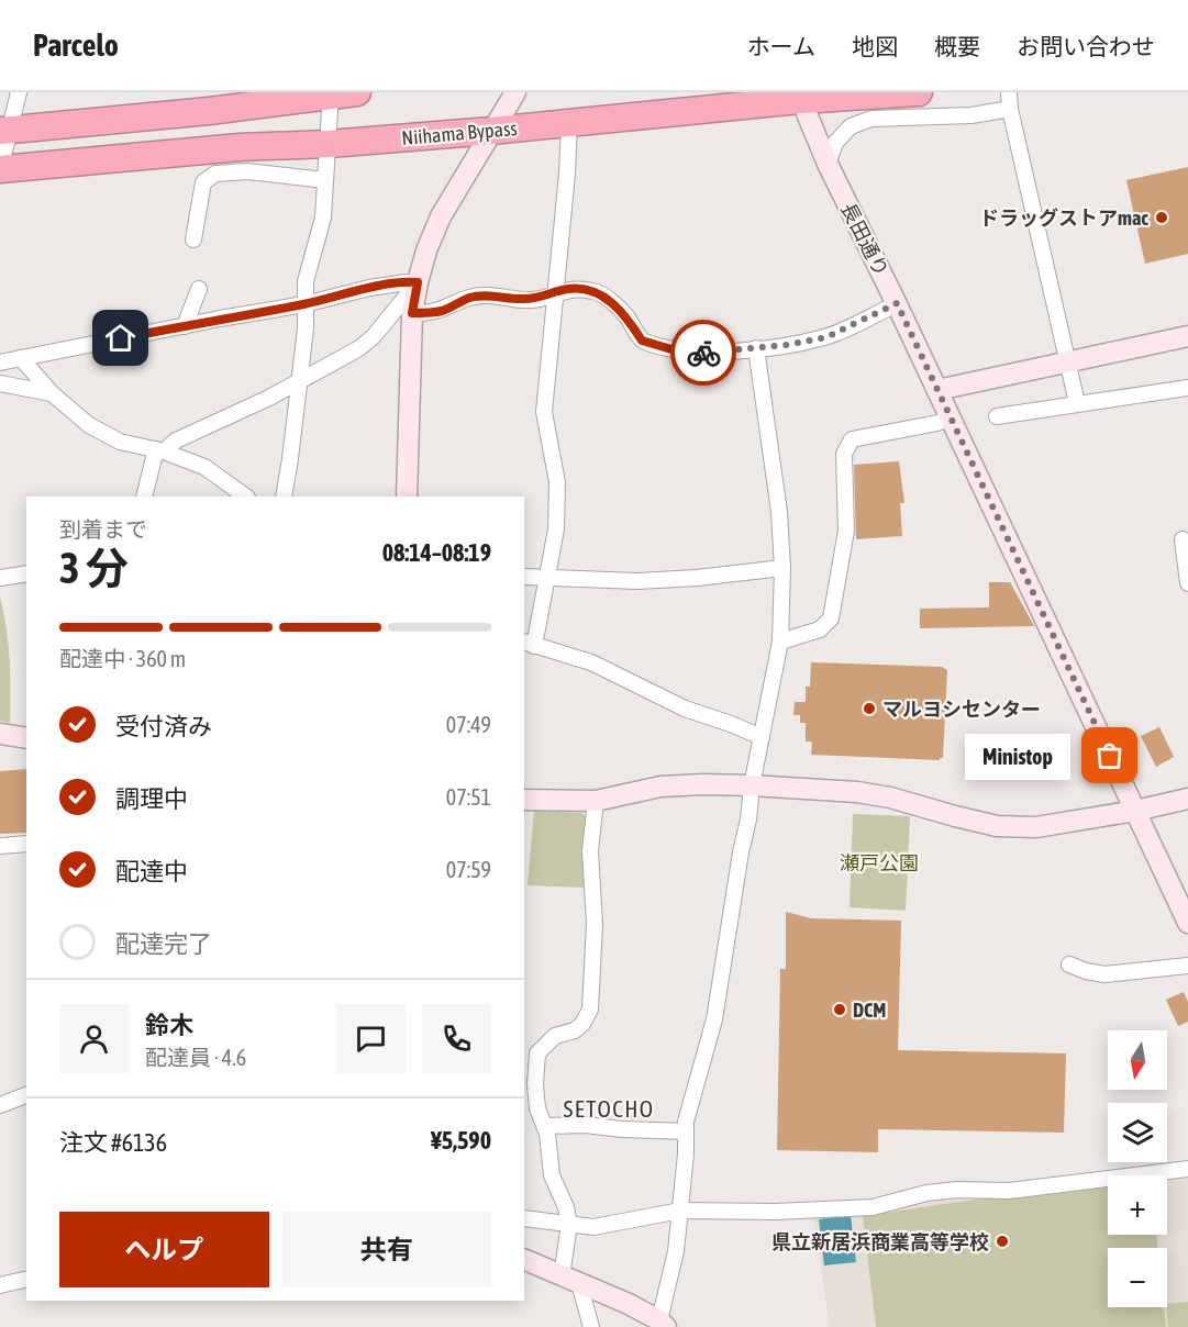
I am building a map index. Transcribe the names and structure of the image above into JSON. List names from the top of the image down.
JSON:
{
  "streets": {
    "highway": ["Niihama Bypass"],
    "street": ["長田通り"]
  },
  "crossings": [
    ["Niihama Bypass", "長田通り"]
  ],
  "districts": ["SETOCHO"],
  "parks": ["瀬戸公園"],
  "places": [
    "ドラッグストアmac",
    "マルヨシセンター",
    "Ministop",
    "DCM",
    "県立新居浜商業高等学校"
  ],
  "north": "bottom",
  "page": {
    "header": "Parcelo",
    "nav": [
      "ホーム",
      "地図",
      "概要",
      "お問い合わせ"
    ],
    "heading": ["3 分", "到着まで", "08:14–08:19"],
    "panel": [
      "鈴木",
      "配達員 · 4.6",
      "注文 #6136",
      "¥5,590"
    ],
    "bar": "配達中 · 360 m",
    "list": [
      ["受付済み", "07:49"],
      ["調理中", "07:51"],
      ["配達中", "07:59"],
      "配達完了"
    ],
    "bubble": "Ministop",
    "map_buttons": ["+", "−"],
    "buttons": ["ヘルプ", "共有"]
  }
}
